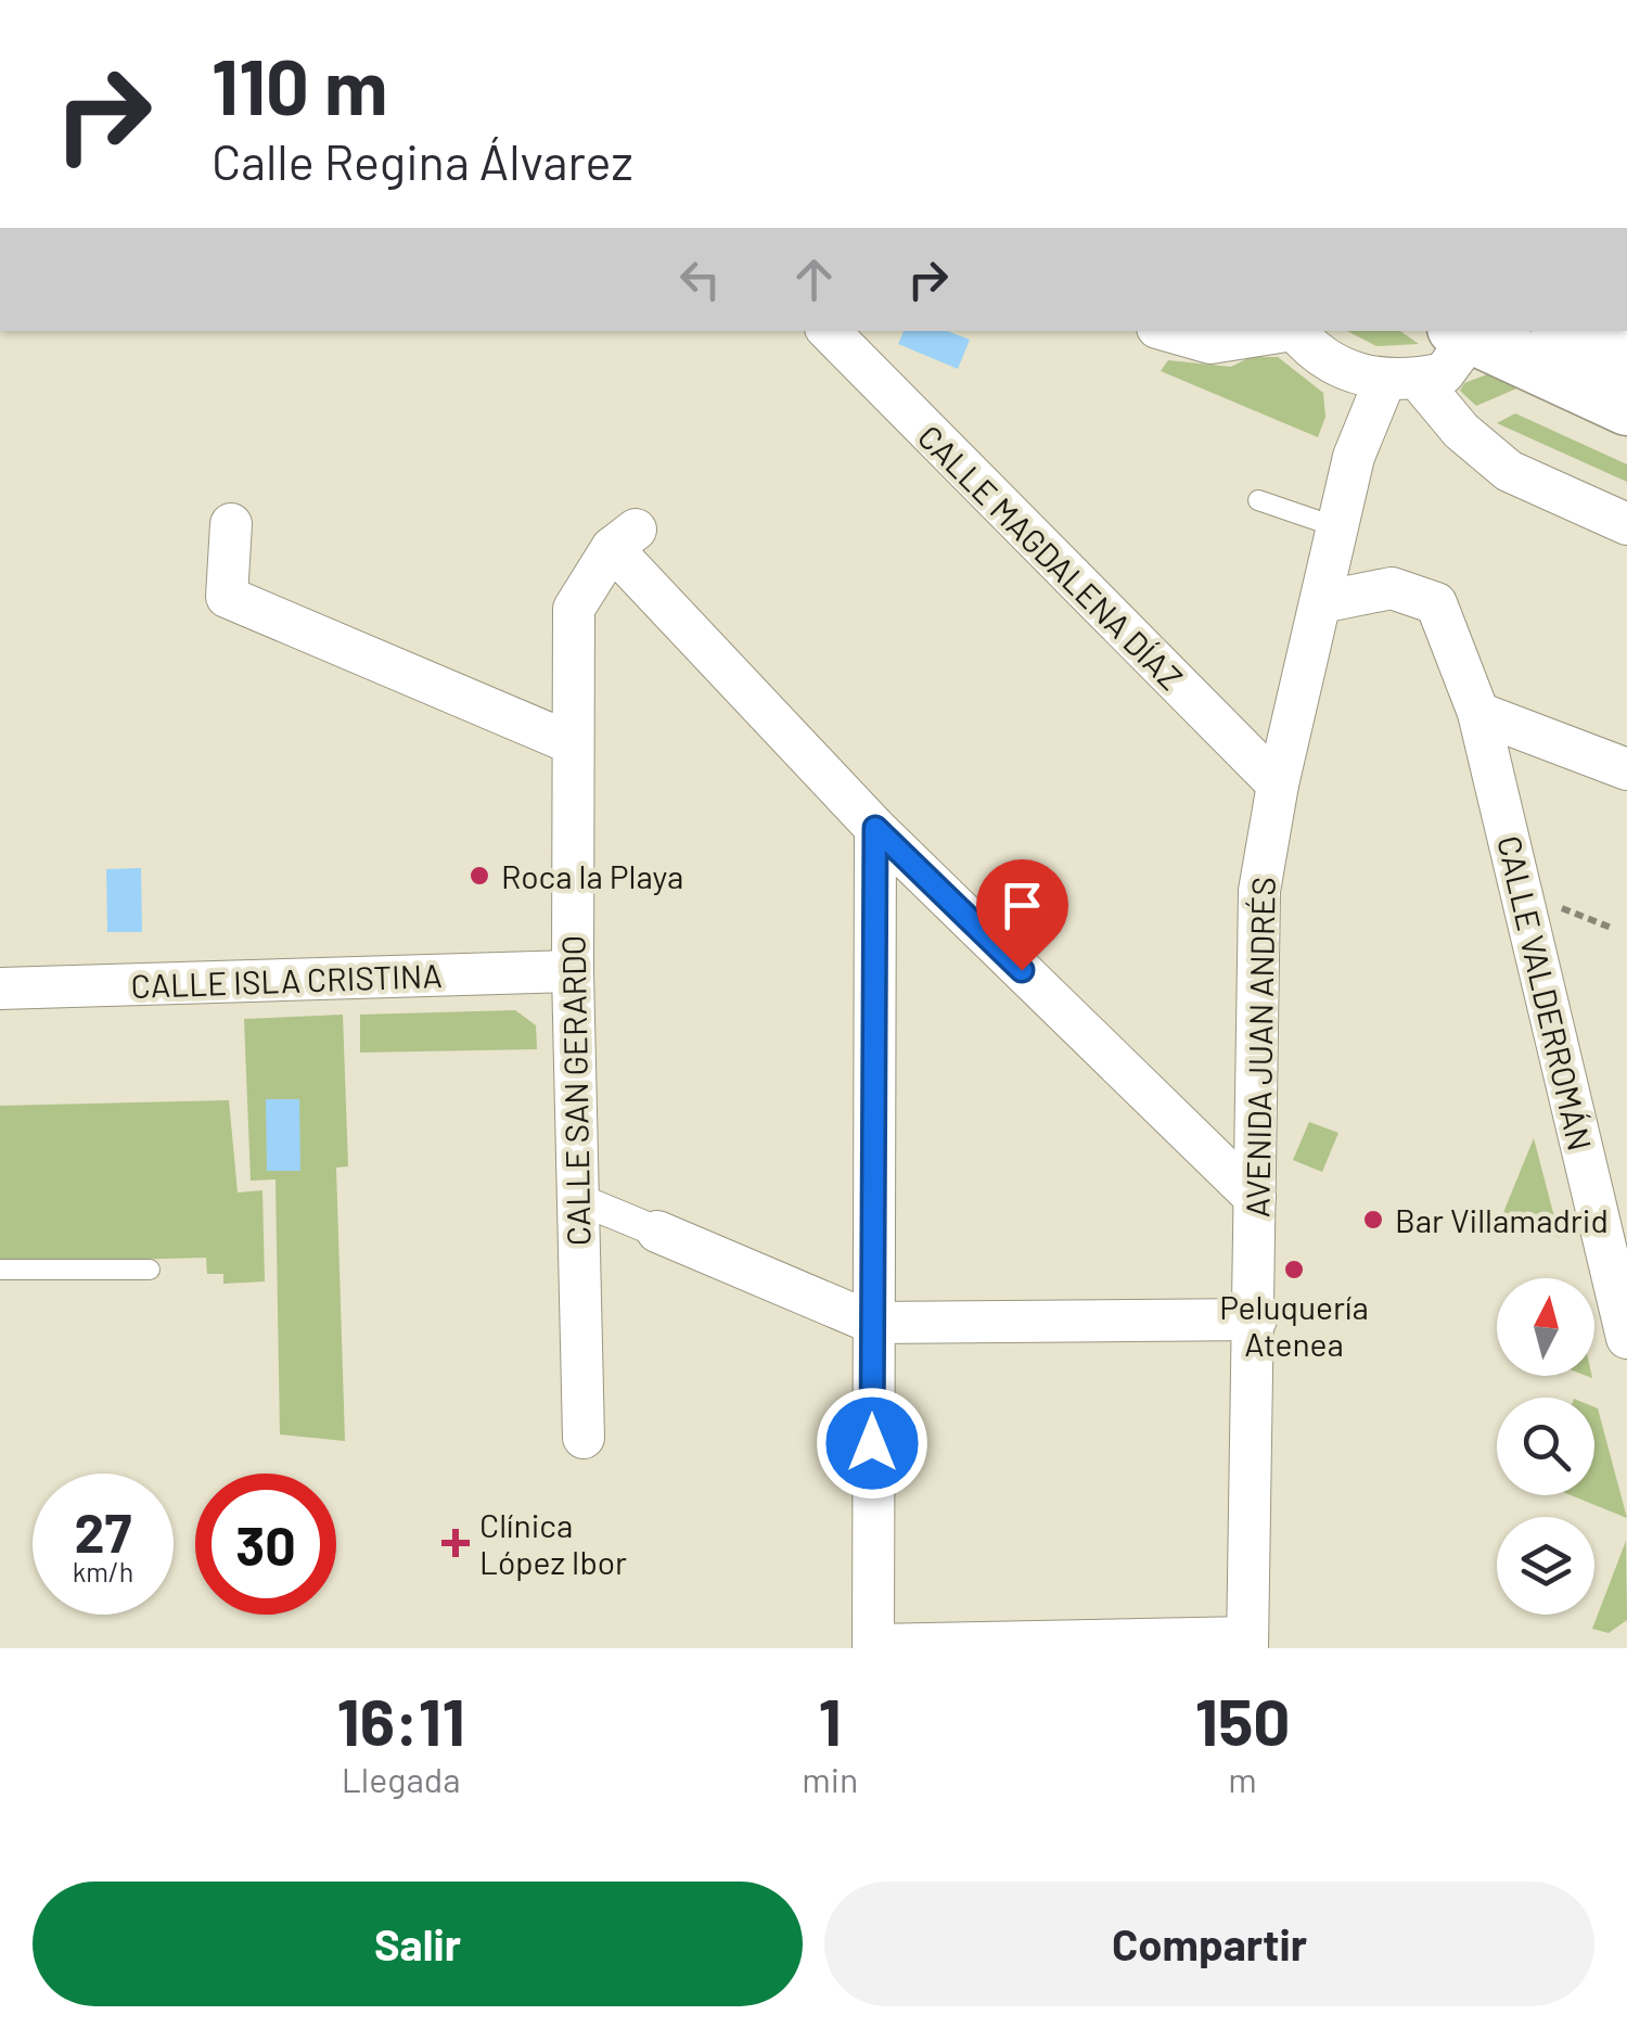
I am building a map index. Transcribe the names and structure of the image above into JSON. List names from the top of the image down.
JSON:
{
  "streets": {
    "street": [
      "CALLE MAGDALENA DÍAZ",
      "CALLE ISLA CRISTINA",
      "CALLE VALDERROMÁN",
      "AVENIDA JUAN ANDRÉS",
      "CALLE SAN GERARDO"
    ]
  },
  "crossings": [
    ["CALLE MAGDALENA DÍAZ", "AVENIDA JUAN ANDRÉS"],
    ["CALLE ISLA CRISTINA", "CALLE SAN GERARDO"],
    ["CALLE VALDERROMÁN", "AVENIDA JUAN ANDRÉS"]
  ],
  "places": {
    "other": ["Roca la Playa", "Bar Villamadrid", "Peluquería Atenea"],
    "health": ["Clínica López Ibor"]
  },
  "north": "top",
  "page": {
    "turn": ["110 m", "Calle Regina Álvarez"],
    "speed": "27 km/h",
    "limit": "30",
    "eta": [
      "16:11",
      "Llegada",
      "1",
      "min",
      "150",
      "m"
    ],
    "buttons": ["Salir", "Compartir"]
  }
}
